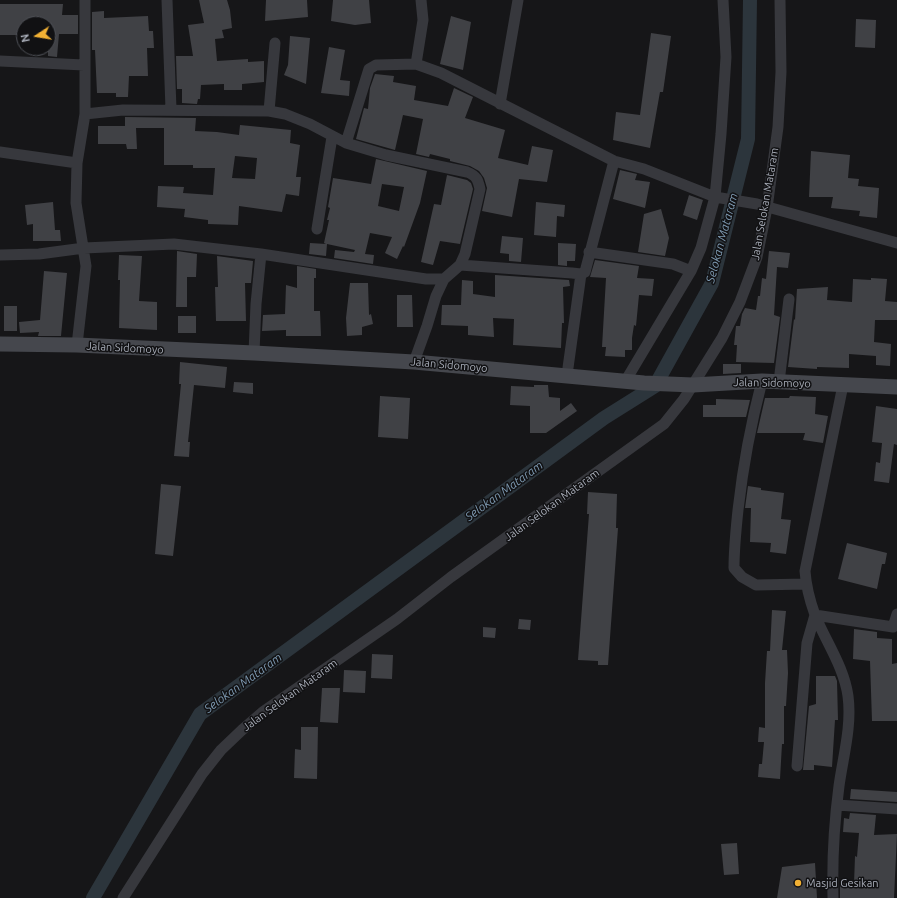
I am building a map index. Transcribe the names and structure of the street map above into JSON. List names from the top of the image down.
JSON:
{
  "streets": {
    "main road": ["Jalan Sidomoyo"],
    "street": ["Jalan Selokan Mataram"]
  },
  "crossings": [
    ["Jalan Selokan Mataram", "Jalan Sidomoyo"]
  ],
  "water": ["Selokan Mataram"],
  "places": ["Masjid Gesikan"],
  "north": "left"
}
